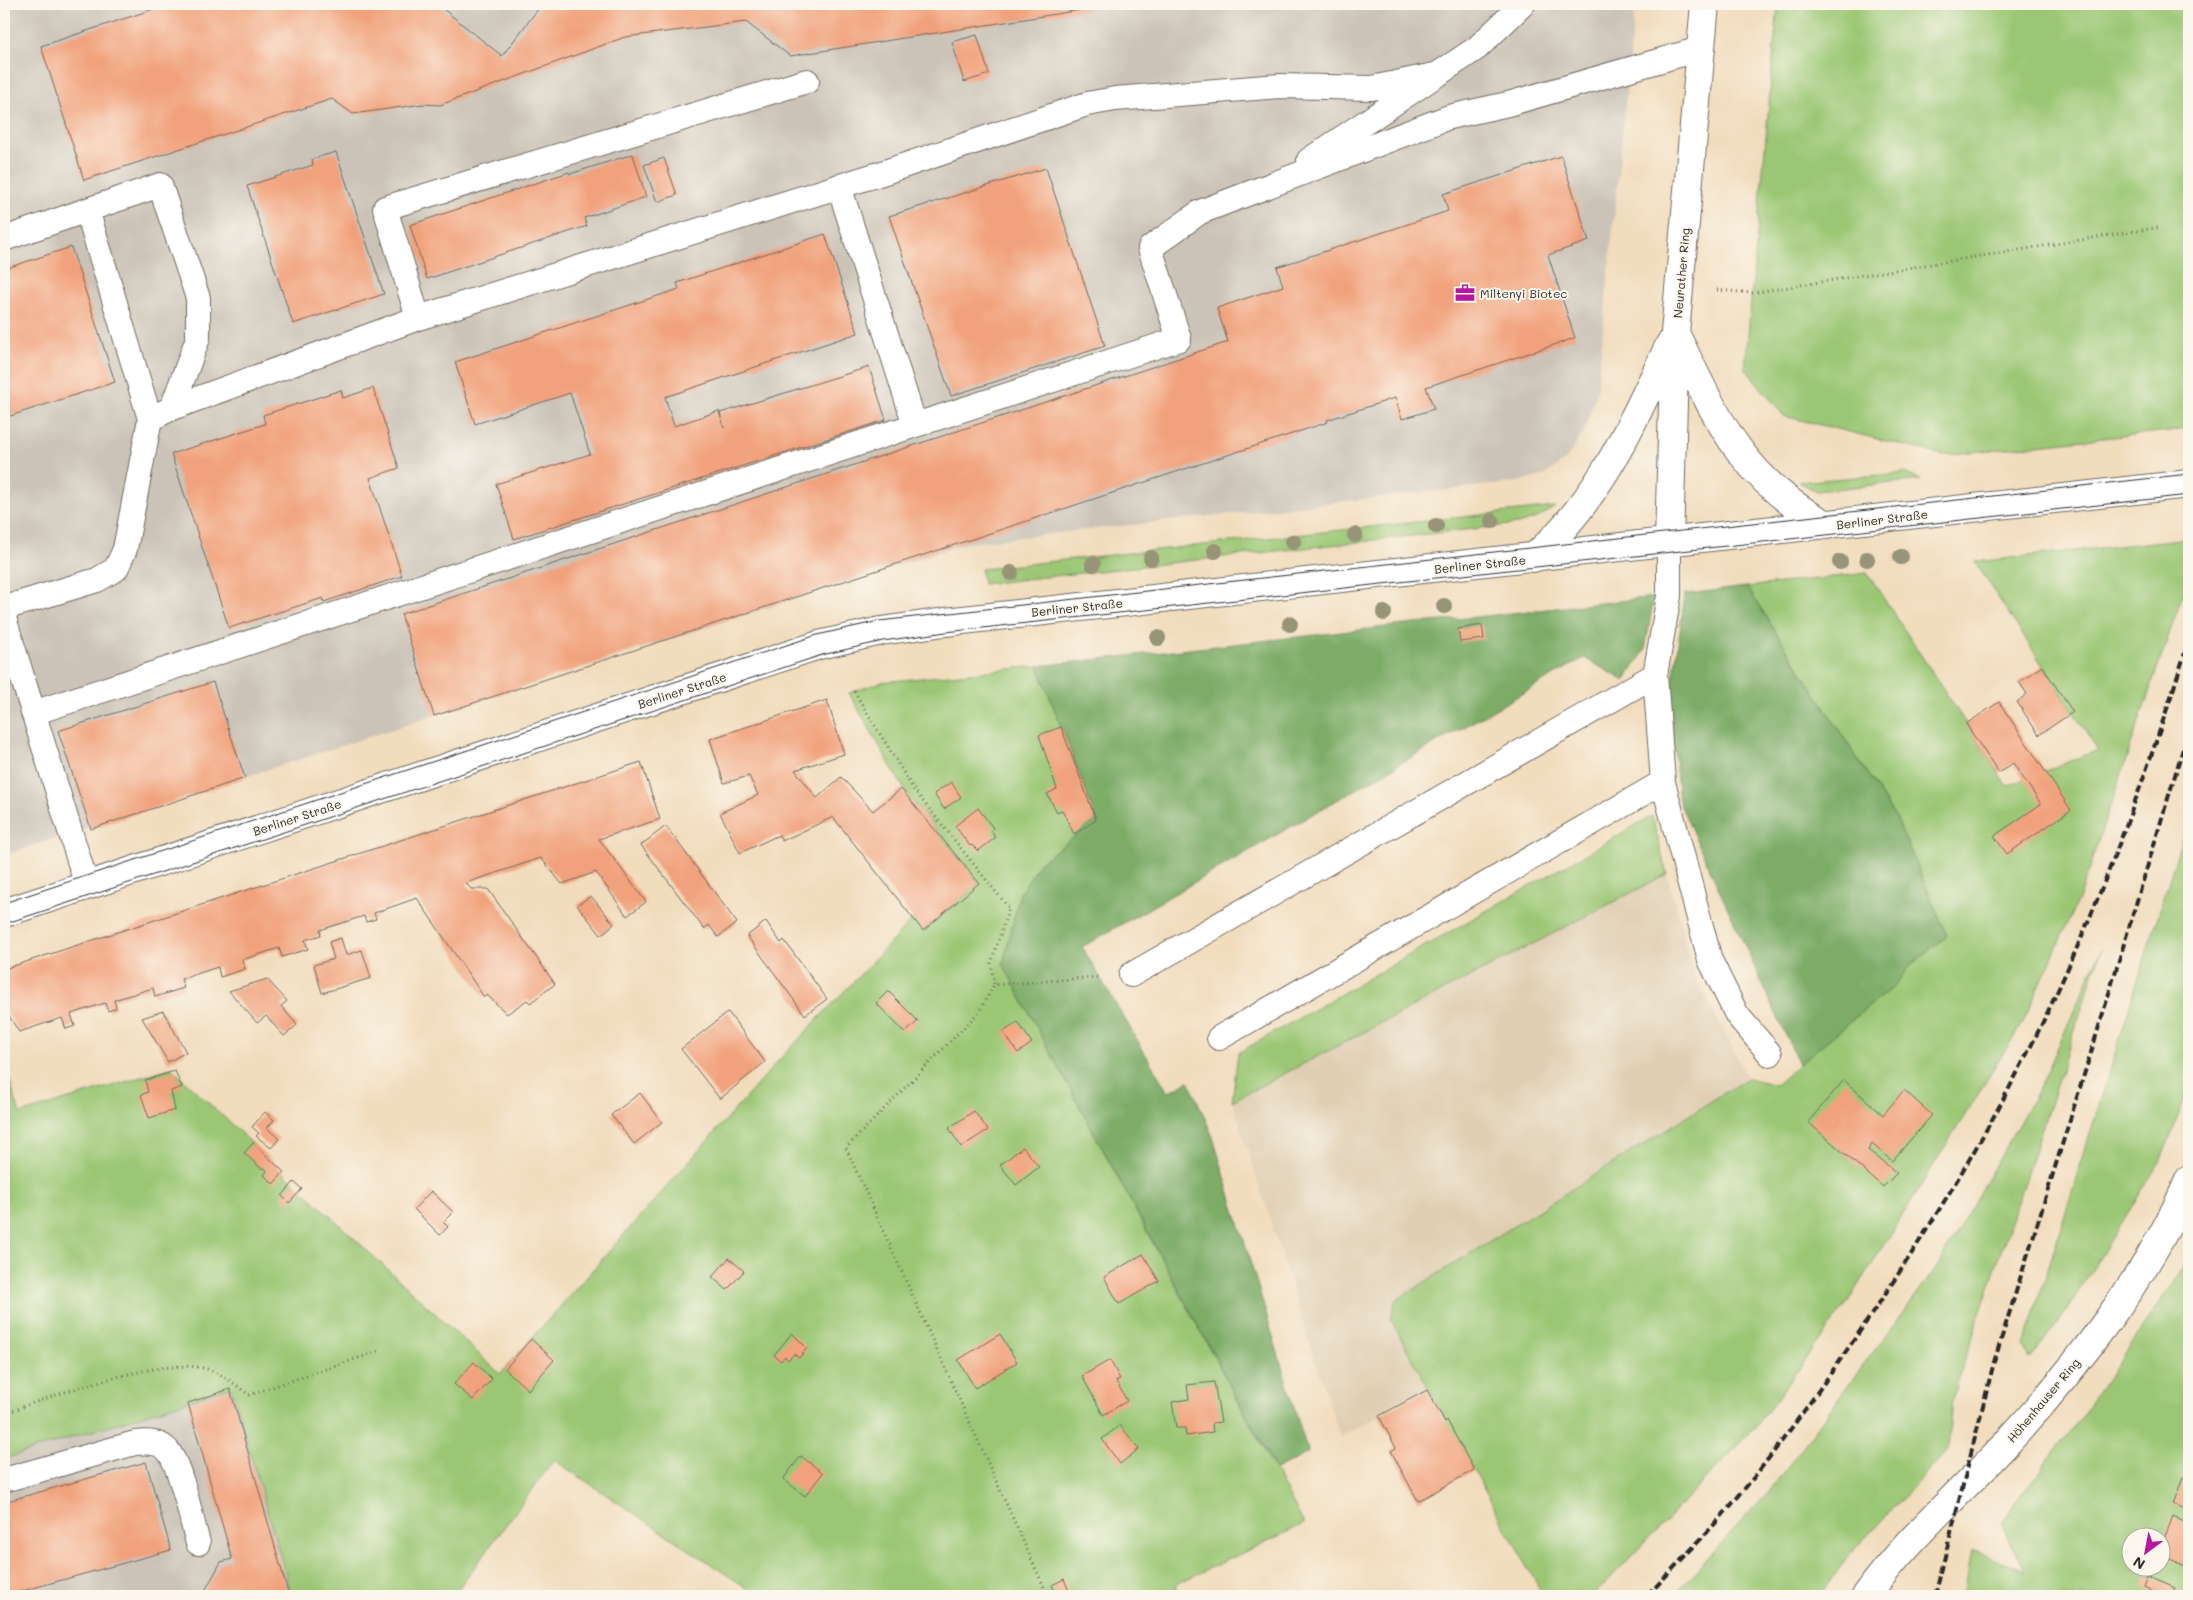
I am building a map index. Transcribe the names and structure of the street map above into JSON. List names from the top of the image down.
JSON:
{
  "streets": {
    "main road": ["Neurather Ring", "Berliner Straße", "Höhenhauser Ring"]
  },
  "crossings": [
    ["Neurather Ring", "Berliner Straße"]
  ],
  "places": {
    "office": ["Miltenyi Biotec"]
  },
  "north": "bottom left"
}
